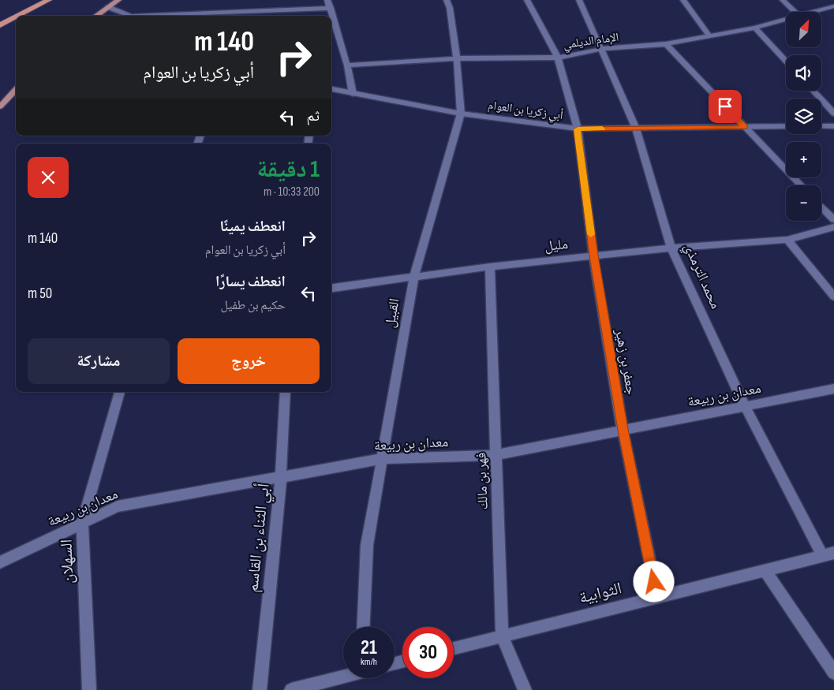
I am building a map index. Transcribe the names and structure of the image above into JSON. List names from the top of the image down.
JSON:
{
  "streets": {
    "street": [
      "الإمام الديلمي",
      "أبي زكريا بن العوام",
      "مليل",
      "محمد الترمذي",
      "القبيل",
      "جعفر بن زهير",
      "معدان بن ربيعة",
      "فهر بن مالك",
      "أبي الثناء بن القاسم",
      "السهلان",
      "الثوابية"
    ]
  },
  "crossings": [
    ["الإمام الديلمي", "محمد الترمذي"],
    ["الإمام الديلمي", "القبيل"],
    ["الإمام الديلمي", "جعفر بن زهير"],
    ["أبي زكريا بن العوام", "محمد الترمذي"],
    ["أبي زكريا بن العوام", "القبيل"],
    ["أبي زكريا بن العوام", "جعفر بن زهير"],
    ["مليل", "محمد الترمذي"],
    ["مليل", "القبيل"],
    ["مليل", "جعفر بن زهير"],
    ["مليل", "فهر بن مالك"],
    ["محمد الترمذي", "معدان بن ربيعة"],
    ["محمد الترمذي", "الثوابية"],
    ["القبيل", "معدان بن ربيعة"],
    ["جعفر بن زهير", "معدان بن ربيعة"],
    ["جعفر بن زهير", "الثوابية"],
    ["معدان بن ربيعة", "فهر بن مالك"],
    ["معدان بن ربيعة", "أبي الثناء بن القاسم"],
    ["معدان بن ربيعة", "السهلان"],
    ["فهر بن مالك", "الثوابية"]
  ],
  "north": "top right",
  "page": {
    "map_buttons": ["+", "−"],
    "turn": ["140 m", "أبي زكريا بن العوام"],
    "then": "ثم",
    "heading": ["1 دقيقة", "200 m · 10:33"],
    "list": [
      {
        "name": "انعطف يمينًا",
        "note": "أبي زكريا بن العوام",
        "value": "140 m"
      },
      {
        "name": "انعطف يسارًا",
        "note": "حكيم بن طفيل",
        "value": "50 m"
      }
    ],
    "buttons": ["خروج", "مشاركة"],
    "speed": "21 km/h",
    "limit": "30"
  }
}
